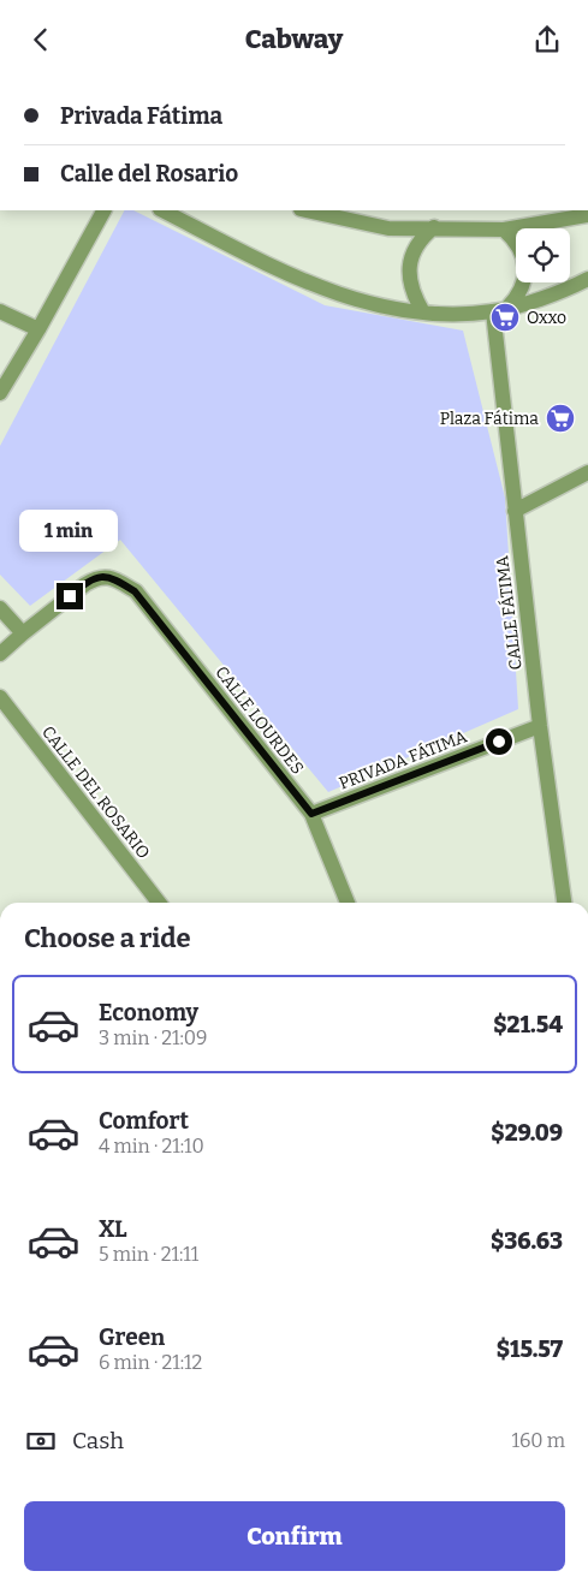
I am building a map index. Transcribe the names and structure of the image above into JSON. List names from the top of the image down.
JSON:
{
  "streets": {
    "street": [
      "CALLE FÁTIMA",
      "CALLE LOURDES",
      "PRIVADA FÁTIMA",
      "CALLE DEL ROSARIO"
    ]
  },
  "crossings": [
    ["CALLE FÁTIMA", "PRIVADA FÁTIMA"],
    ["CALLE LOURDES", "PRIVADA FÁTIMA"]
  ],
  "places": {
    "supermarket": ["Oxxo", "Plaza Fátima"]
  },
  "page": {
    "header": "Cabway",
    "banner": ["Privada Fátima", "Calle del Rosario"],
    "bubble": "1 min",
    "heading": "Choose a ride",
    "list": [
      {
        "name": "Economy",
        "note": "3 min · 21:09",
        "value": "$21.54"
      },
      {
        "name": "Comfort",
        "note": "4 min · 21:10",
        "value": "$29.09"
      },
      {
        "name": "XL",
        "note": "5 min · 21:11",
        "value": "$36.63"
      },
      {
        "name": "Green",
        "note": "6 min · 21:12",
        "value": "$15.57"
      }
    ],
    "pay": ["Cash", "160 m"],
    "buttons": "Confirm"
  }
}
